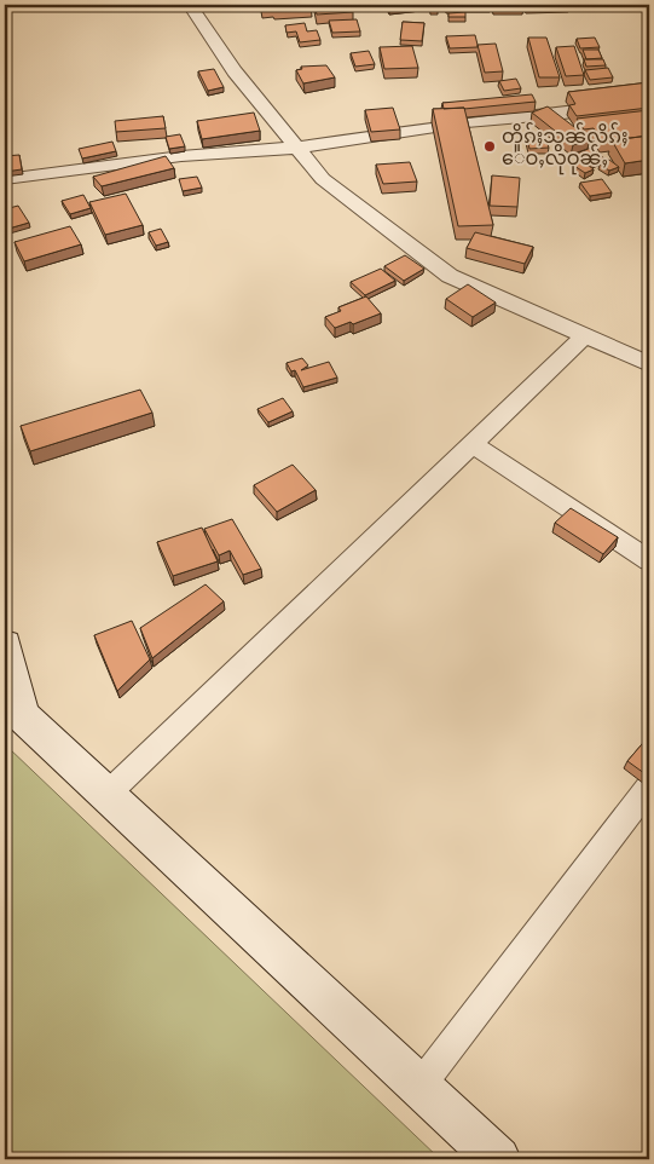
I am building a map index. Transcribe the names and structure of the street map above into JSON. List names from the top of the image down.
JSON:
{
  "places": ["တိူၵ်ႈသွၼ်လိၵ်ႈ ေဝႇလုဝုၼ်ႇ"]
}
